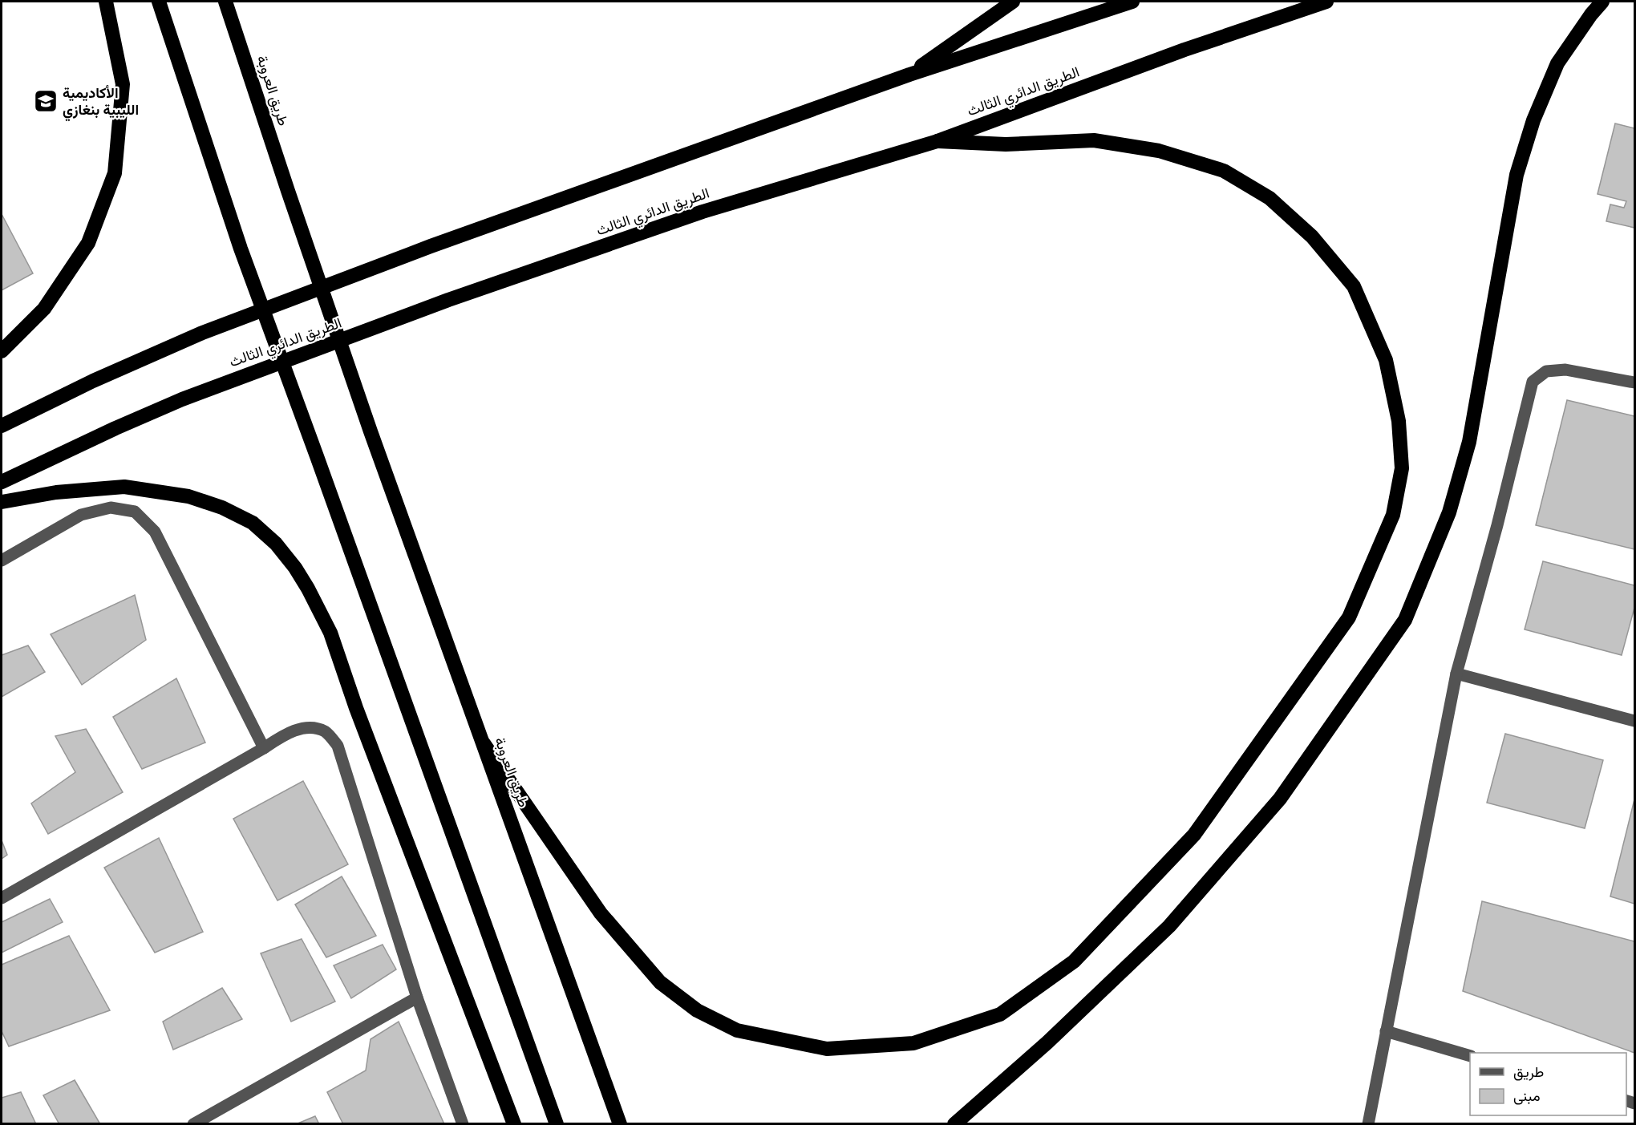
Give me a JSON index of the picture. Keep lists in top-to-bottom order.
{
  "streets": {
    "highway": ["طريق العروبة", "الطريق الدائري الثالث"]
  },
  "places": {
    "school or university": ["الأكاديمية الليبية بنغازي"]
  },
  "legend": ["طريق", "مبنى"]
}
